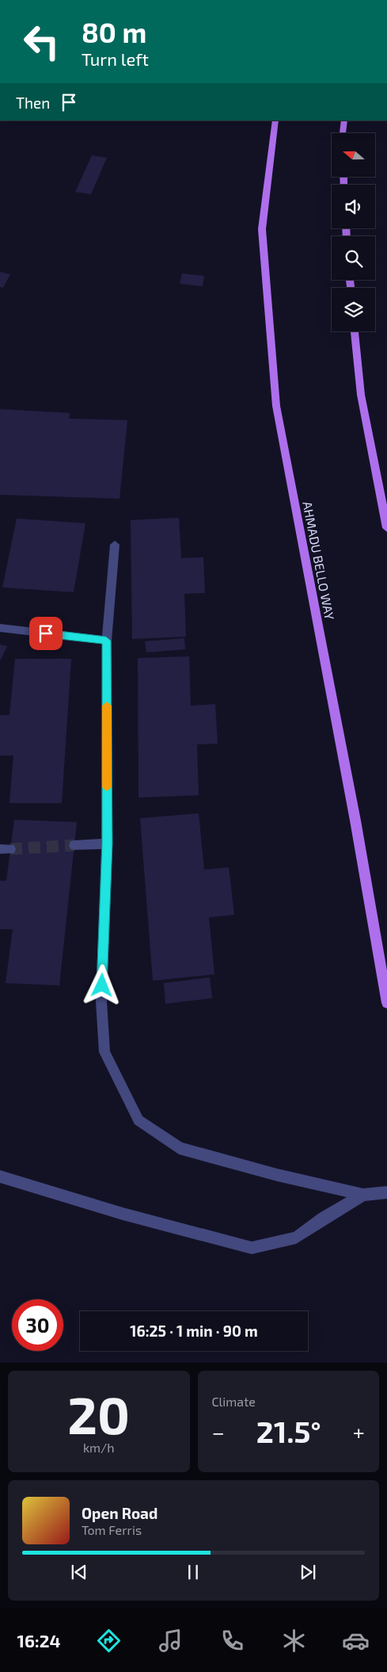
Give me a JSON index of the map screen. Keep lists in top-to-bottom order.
{
  "streets": {
    "main road": ["AHMADU BELLO WAY"]
  },
  "north": "left",
  "page": {
    "turn": ["80 m", "Turn left"],
    "then": "Then",
    "limit": "30",
    "trip": "16:25 · 1 min · 90 m",
    "tile": [
      ["20", "km/h"],
      "Climate"
    ],
    "heat": ["−", "21.5°", "+"],
    "song": ["Open Road", "Tom Ferris"],
    "tabs": "16:24"
  }
}
